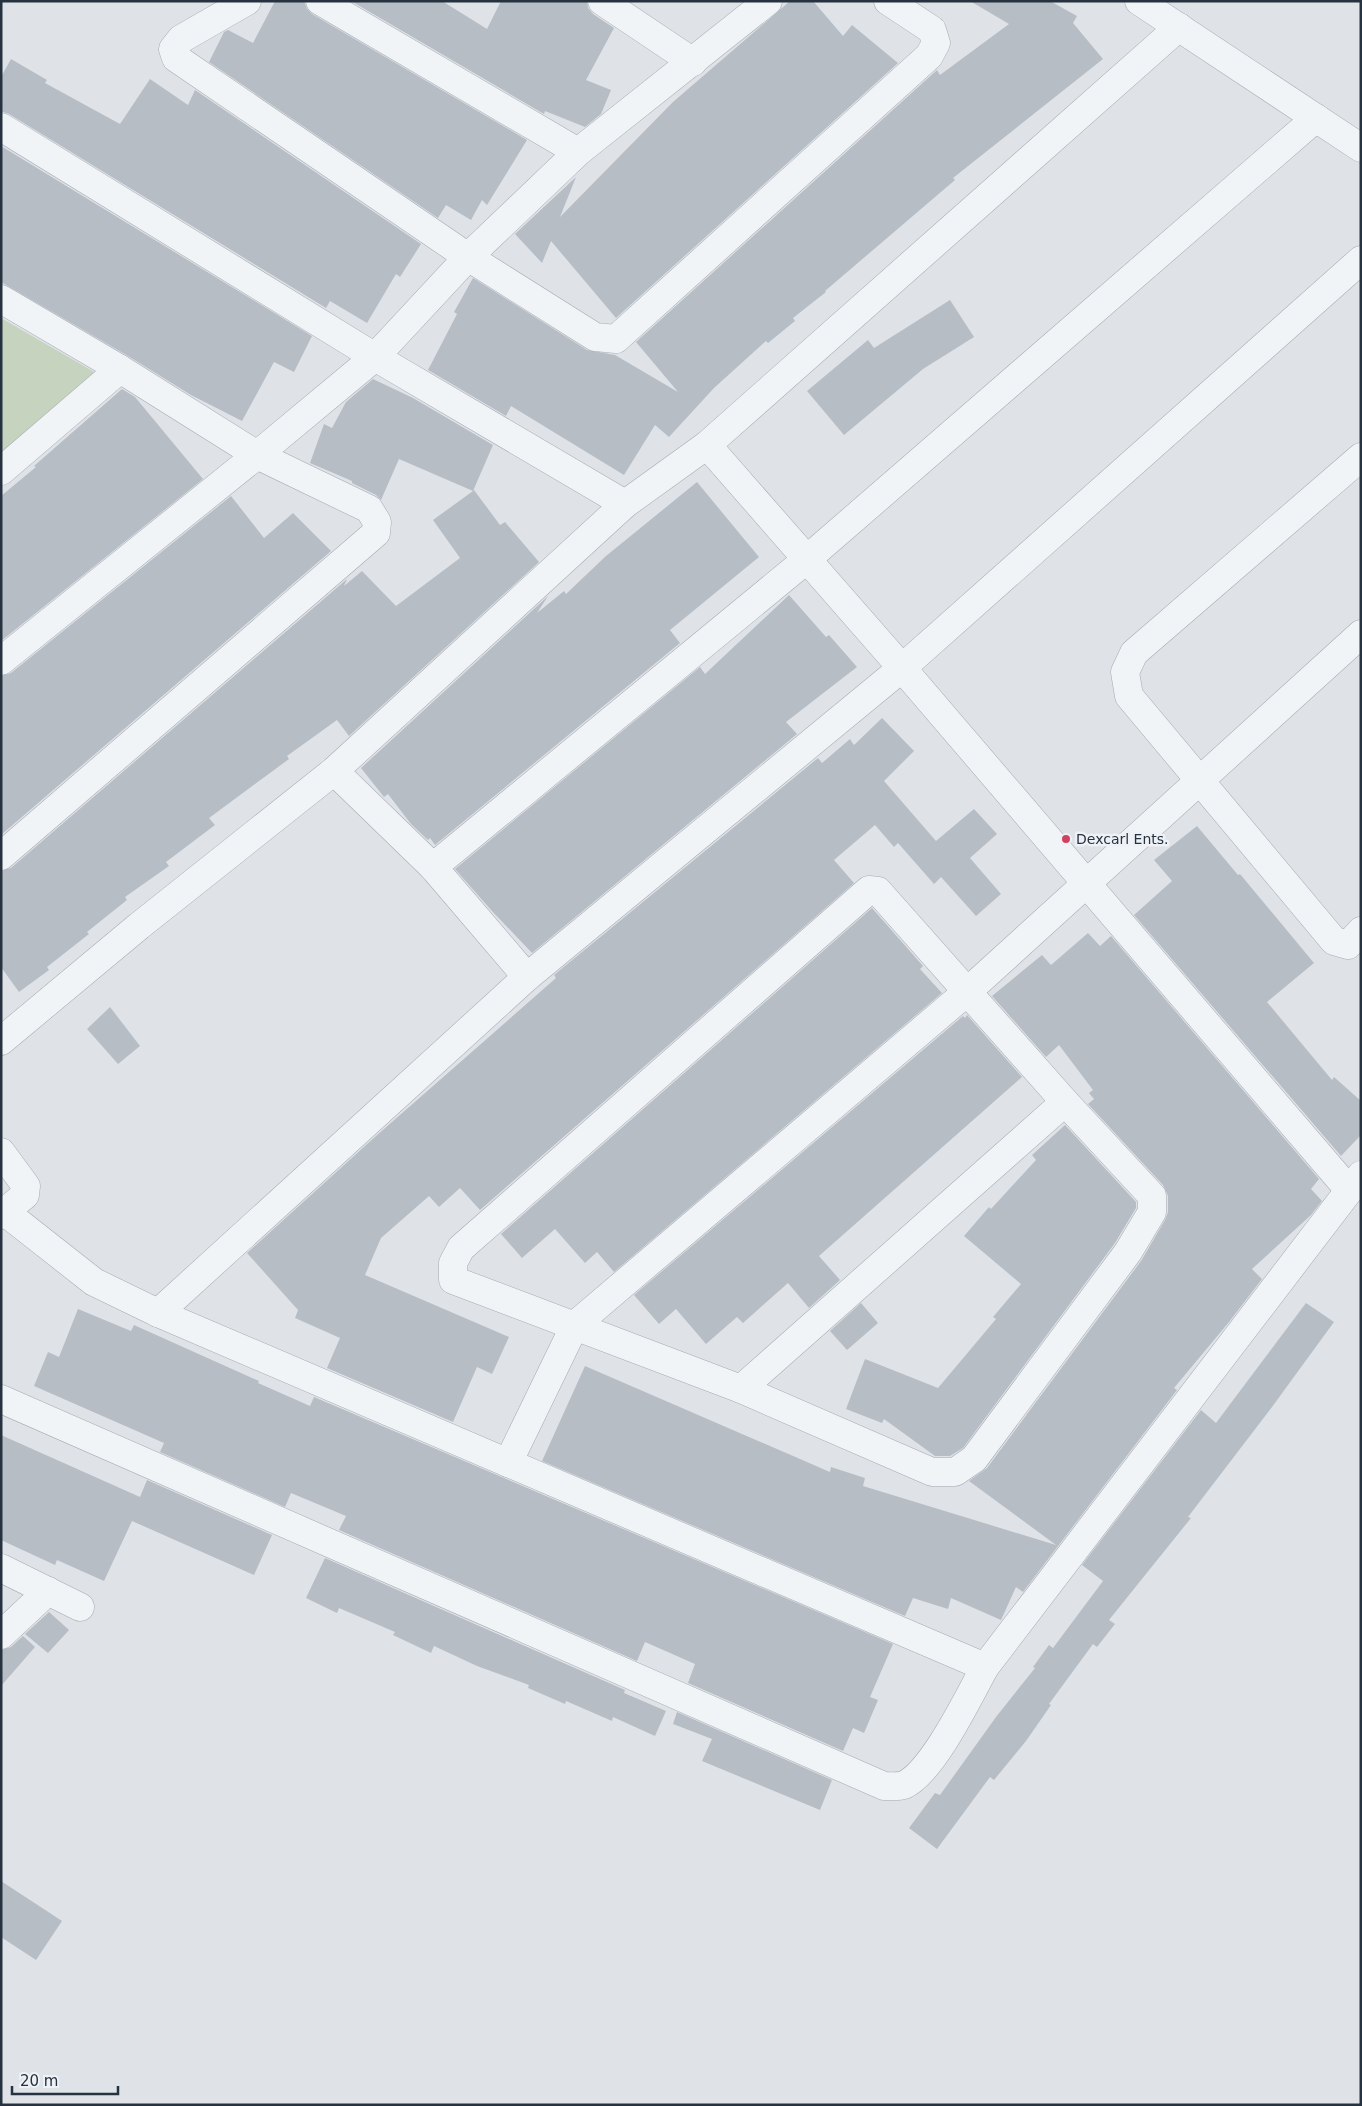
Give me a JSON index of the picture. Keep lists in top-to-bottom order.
{
  "places": ["Dexcarl Ents."],
  "scale_bar": "20 m"
}
